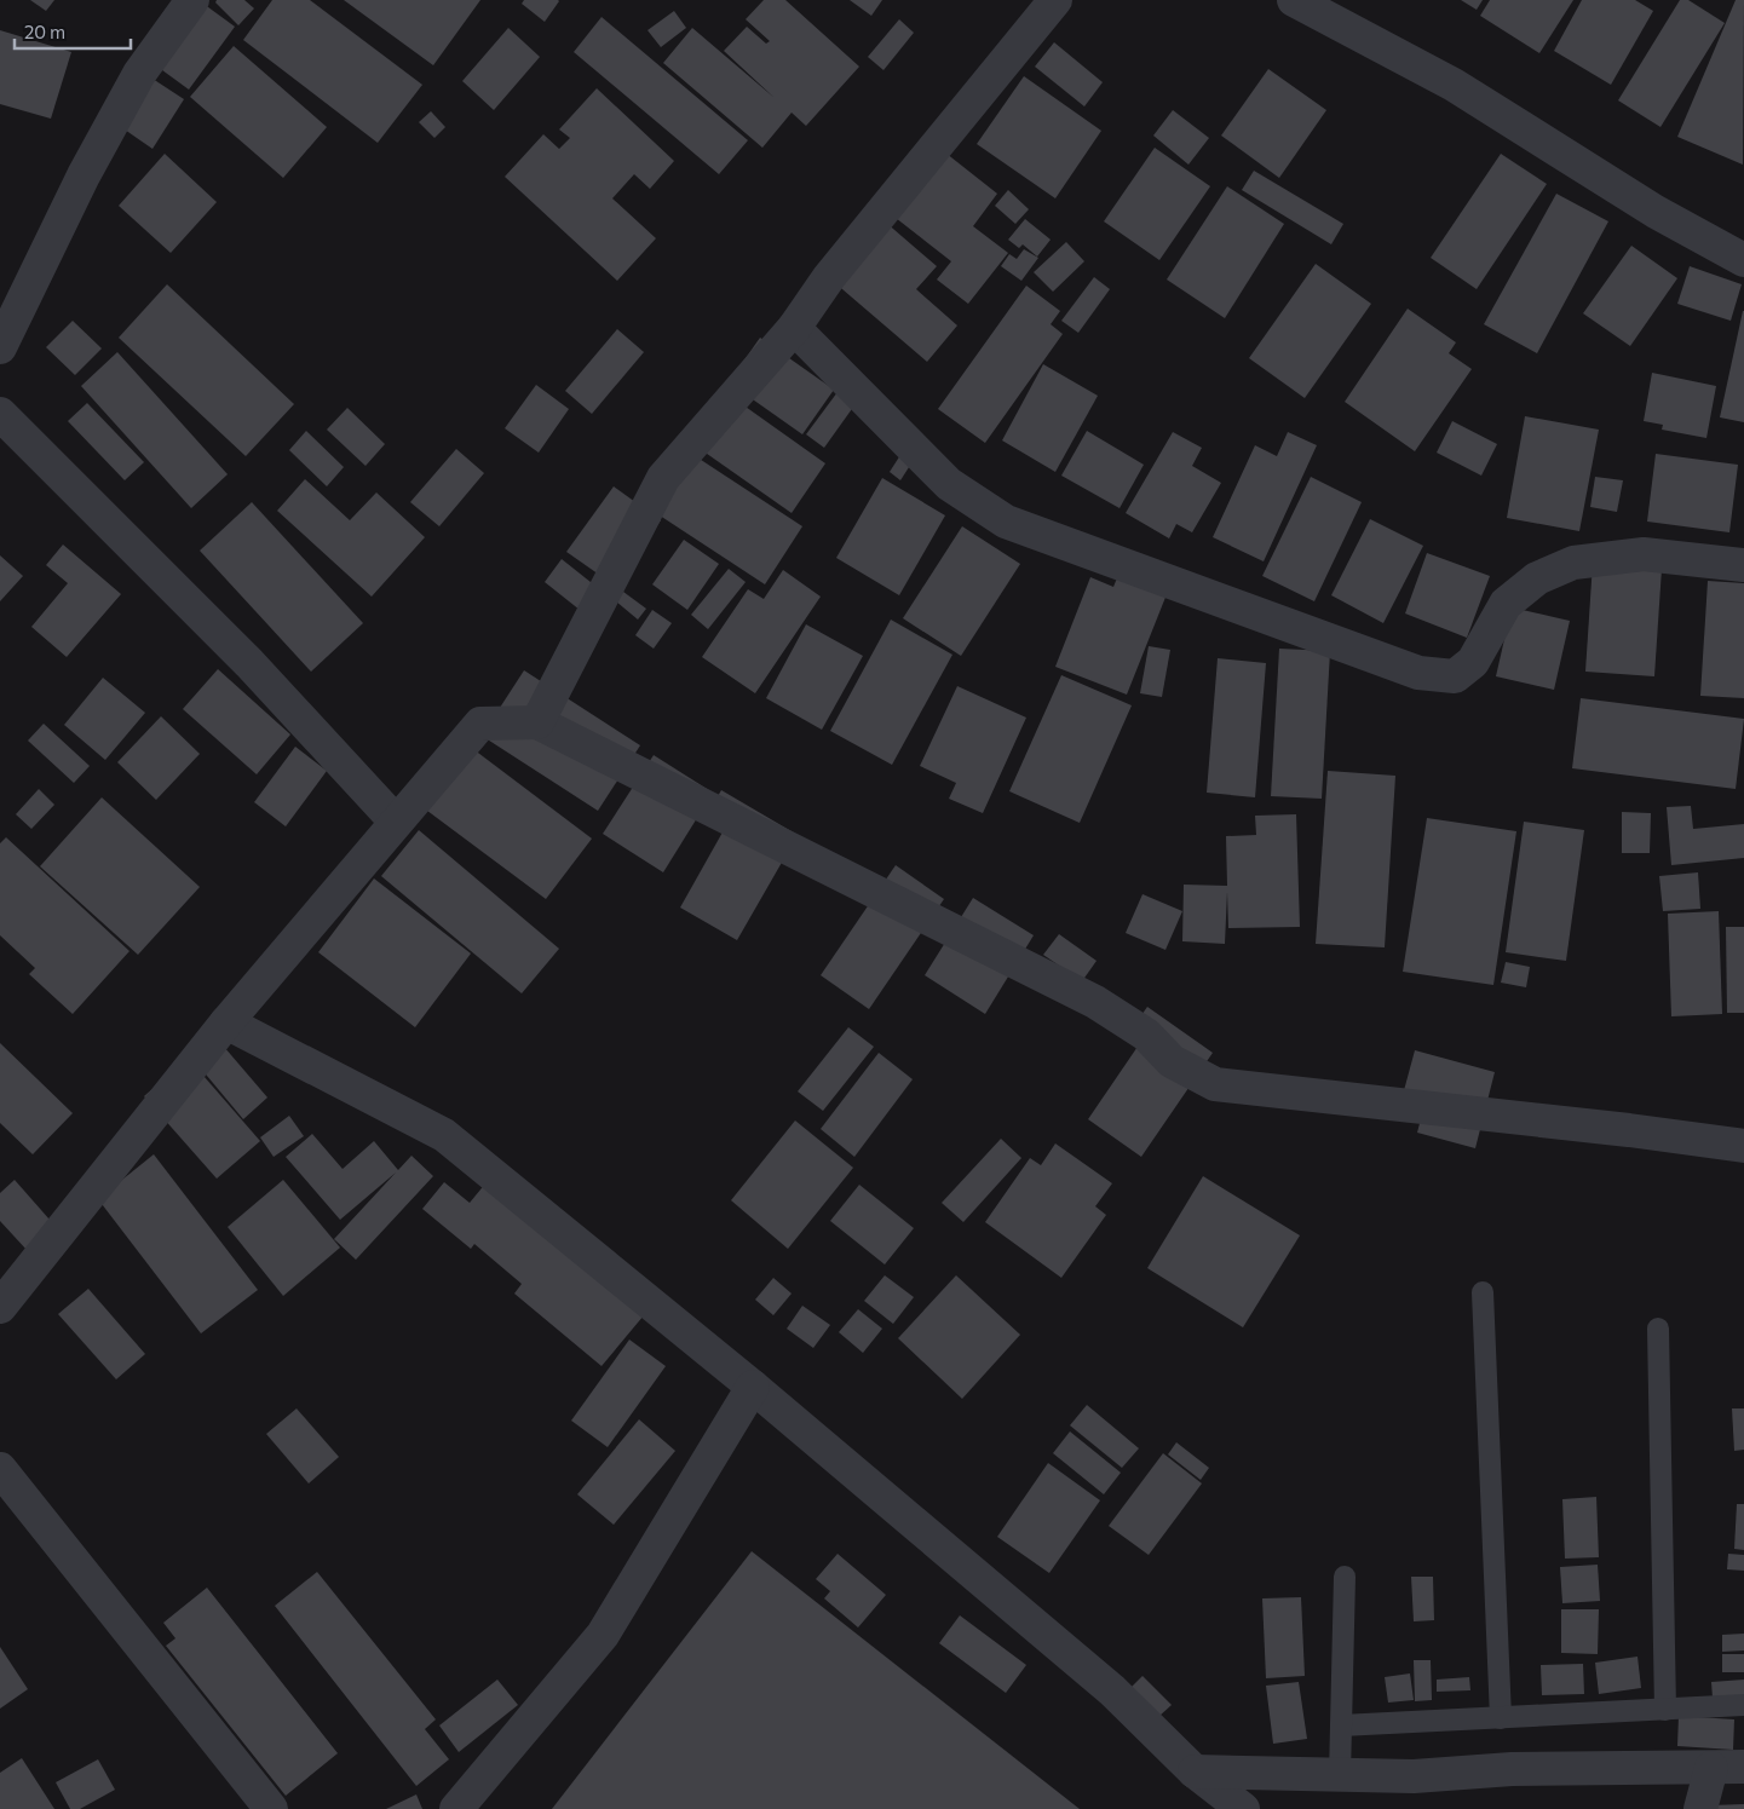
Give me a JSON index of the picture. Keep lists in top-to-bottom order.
{
  "scale_bar": "20 m"
}
